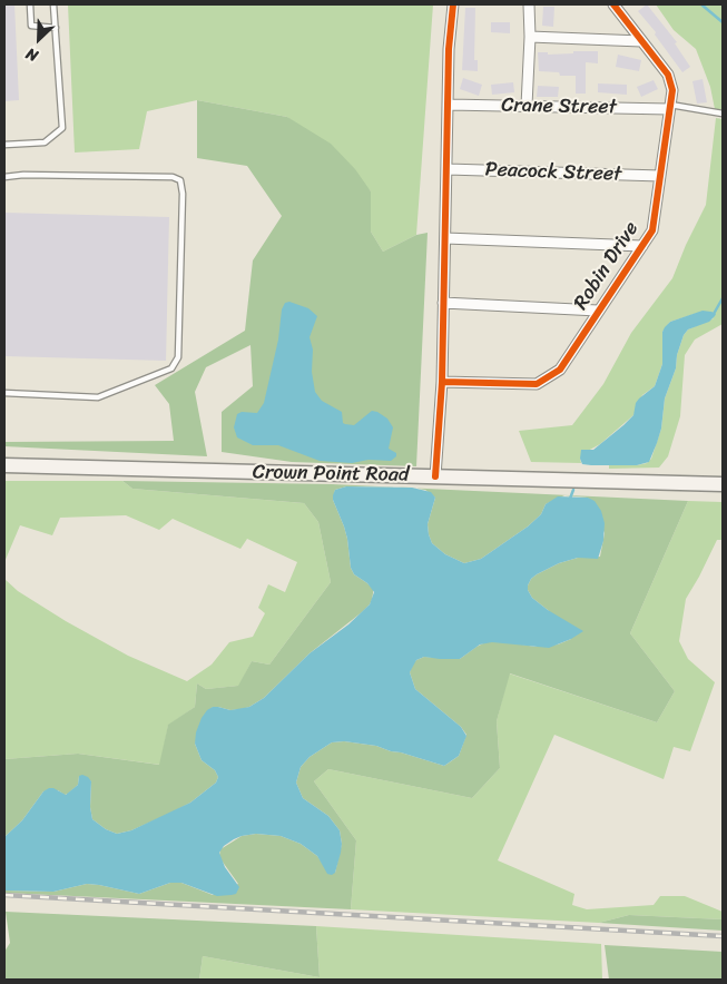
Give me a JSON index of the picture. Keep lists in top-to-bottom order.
{
  "streets": {
    "main road": ["Crown Point Road"],
    "street": ["Crane Street", "Peacock Street", "Robin Drive"]
  },
  "crossings": [
    ["Crane Street", "Robin Drive"],
    ["Peacock Street", "Robin Drive"]
  ],
  "north": "bottom left"
}
